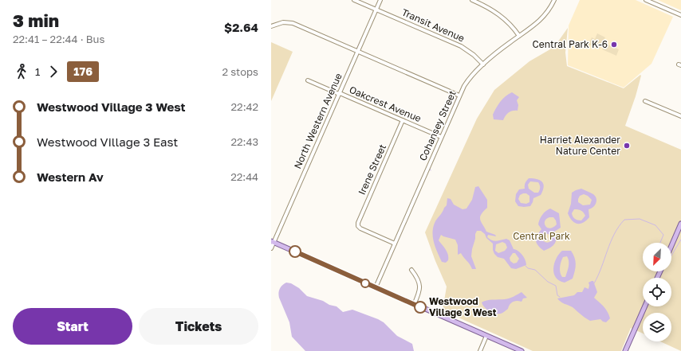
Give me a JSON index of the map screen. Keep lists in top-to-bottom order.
{
  "streets": {
    "street": [
      "Transit Avenue",
      "Oakcrest Avenue",
      "North Western Avenue",
      "Cohansey Street",
      "Irene Street"
    ]
  },
  "crossings": [
    ["Transit Avenue", "North Western Avenue"],
    ["Transit Avenue", "Cohansey Street"],
    ["Oakcrest Avenue", "North Western Avenue"],
    ["Oakcrest Avenue", "Cohansey Street"],
    ["Oakcrest Avenue", "Irene Street"],
    ["Cohansey Street", "Irene Street"]
  ],
  "parks": ["Central Park"],
  "places": ["Central Park K-6", "Harriet Alexander Nature Center", "Westwood Village 3 West"],
  "lines": ["bus line 176"],
  "north": "bottom left",
  "page": {
    "heading": ["3 min", "22:41 – 22:44 · Bus", "$2.64"],
    "legs": ["1", "176", "2 stops"],
    "list": [
      {
        "name": "Westwood Village 3 West",
        "value": "22:42"
      },
      {
        "name": "Westwood Village 3 East",
        "value": "22:43"
      },
      {
        "name": "Western Av",
        "value": "22:44"
      }
    ],
    "buttons": ["Start", "Tickets"]
  }
}
